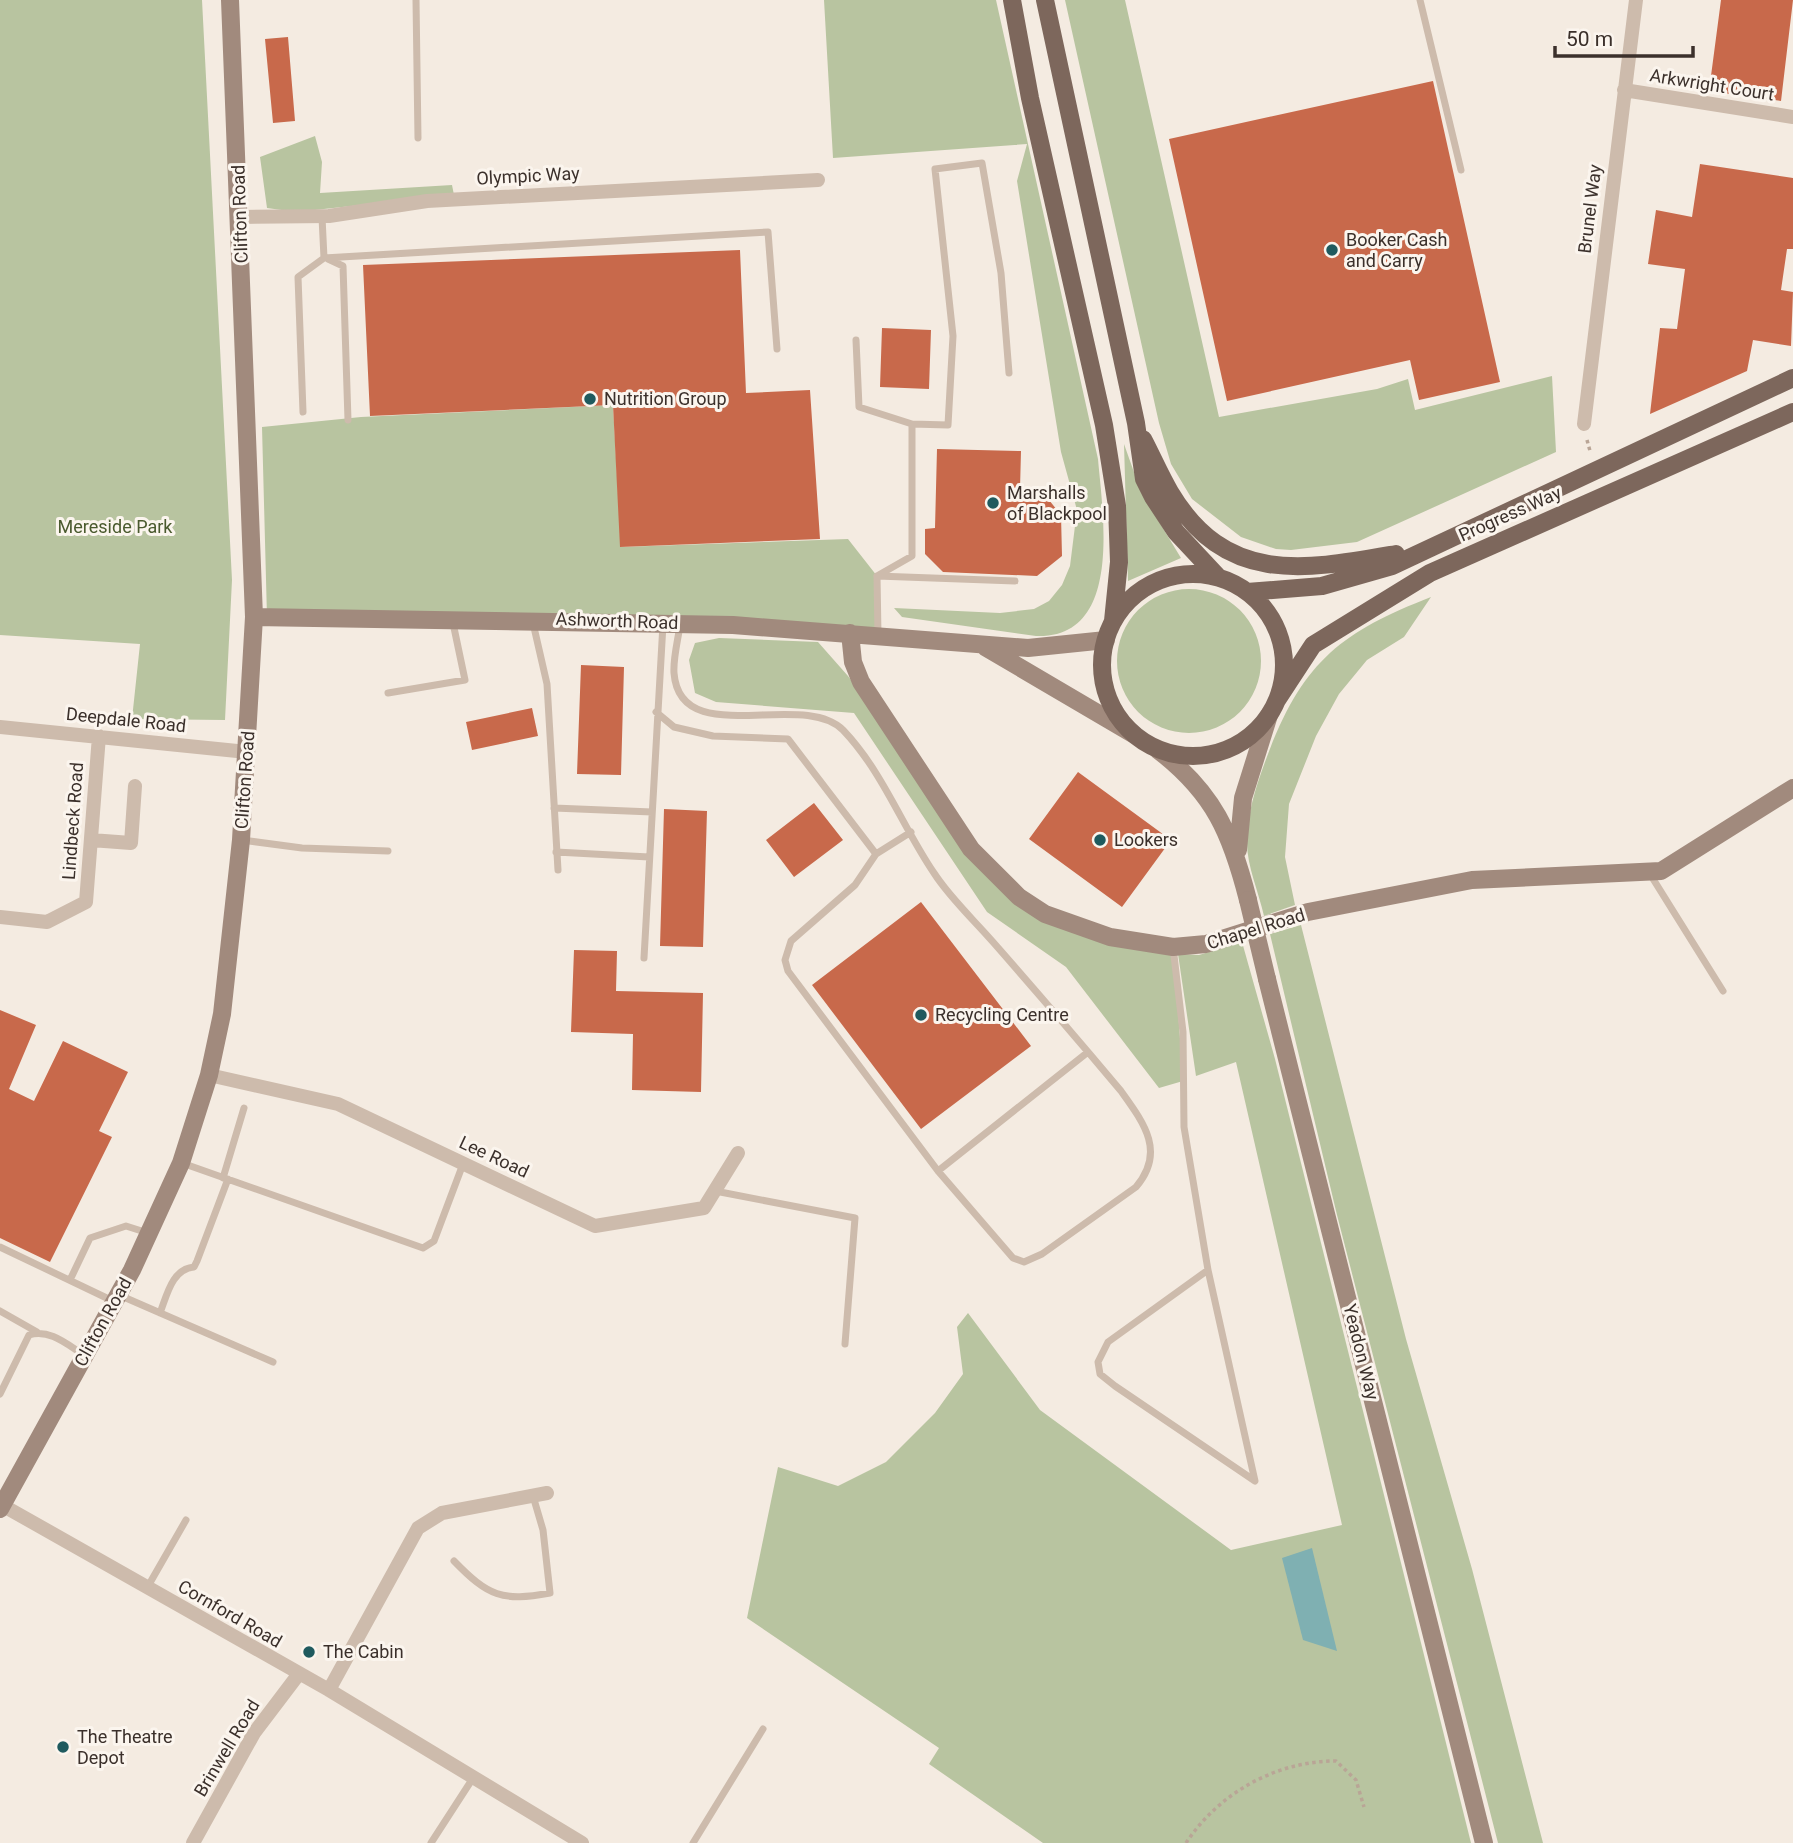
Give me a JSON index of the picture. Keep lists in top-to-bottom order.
{
  "streets": {
    "main road": ["Progress Way"],
    "street": [
      "Arkwright Court",
      "Olympic Way",
      "Brunel Way",
      "Clifton Road",
      "Ashworth Road",
      "Deepdale Road",
      "Lindbeck Road",
      "Chapel Road",
      "Lee Road",
      "Yeadon Way",
      "Cornford Road",
      "Brinwell Road"
    ]
  },
  "crossings": [
    ["Arkwright Court", "Brunel Way"],
    ["Olympic Way", "Clifton Road"],
    ["Clifton Road", "Ashworth Road"],
    ["Clifton Road", "Deepdale Road"],
    ["Clifton Road", "Lee Road"],
    ["Clifton Road", "Cornford Road"],
    ["Progress Way", "Ashworth Road"],
    ["Progress Way", "Yeadon Way"],
    ["Ashworth Road", "Chapel Road"],
    ["Ashworth Road", "Yeadon Way"],
    ["Deepdale Road", "Lindbeck Road"],
    ["Cornford Road", "Brinwell Road"]
  ],
  "parks": ["Mereside Park"],
  "places": [
    "Booker Cash and Carry",
    "Nutrition Group",
    "Marshalls of Blackpool",
    "Lookers",
    "Recycling Centre",
    "The Cabin",
    "The Theatre Depot"
  ],
  "scale_bar": "50 m"
}
